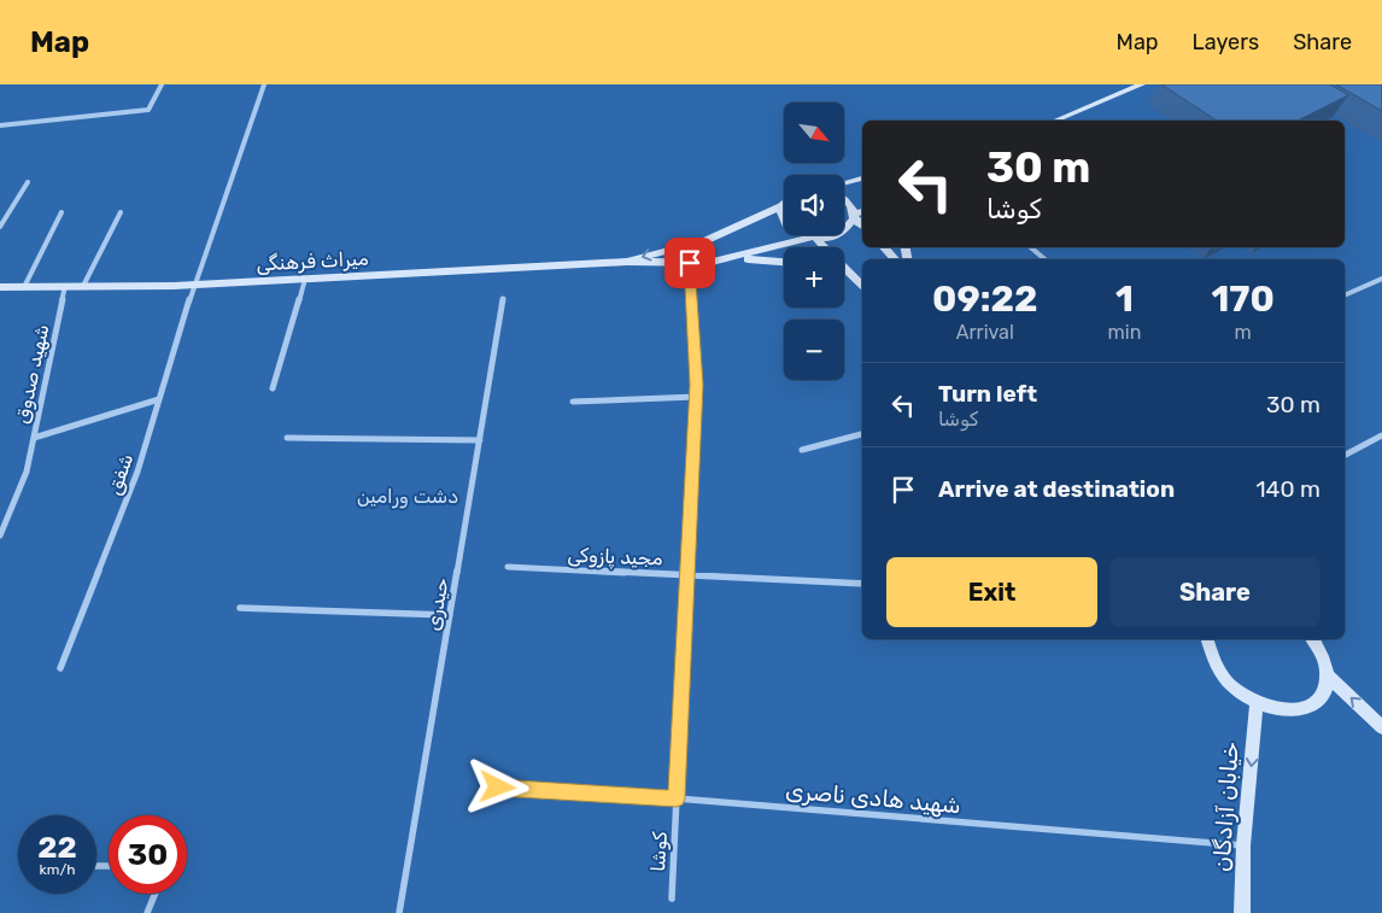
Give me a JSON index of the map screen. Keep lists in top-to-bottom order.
{
  "streets": {
    "main road": ["میراث فرهنگی", "خیابان آزادگان"],
    "street": [
      "شهید صدوق",
      "شفق",
      "مجید پازوکی",
      "حیدری",
      "شهید هادی ناصری",
      "کوشا"
    ]
  },
  "crossings": [
    ["میراث فرهنگی", "شهید صدوق"],
    ["میراث فرهنگی", "شفق"],
    ["مجید پازوکی", "کوشا"],
    ["شهید هادی ناصری", "خیابان آزادگان"],
    ["شهید هادی ناصری", "کوشا"]
  ],
  "one_way": ["خیابان آزادگان"],
  "parks": ["دشت ورامین"],
  "north": "bottom right",
  "page": {
    "header": "Map",
    "nav": ["Map", "Layers", "Share"],
    "map_buttons": ["+", "−"],
    "turn": ["30 m", "کوشا"],
    "eta": [
      "09:22",
      "Arrival",
      "1",
      "min",
      "170",
      "m"
    ],
    "list": [
      {
        "name": "Turn left",
        "note": "کوشا",
        "value": "30 m"
      },
      {
        "name": "Arrive at destination",
        "value": "140 m"
      }
    ],
    "buttons": ["Exit", "Share"],
    "speed": "22 km/h",
    "limit": "30"
  }
}
